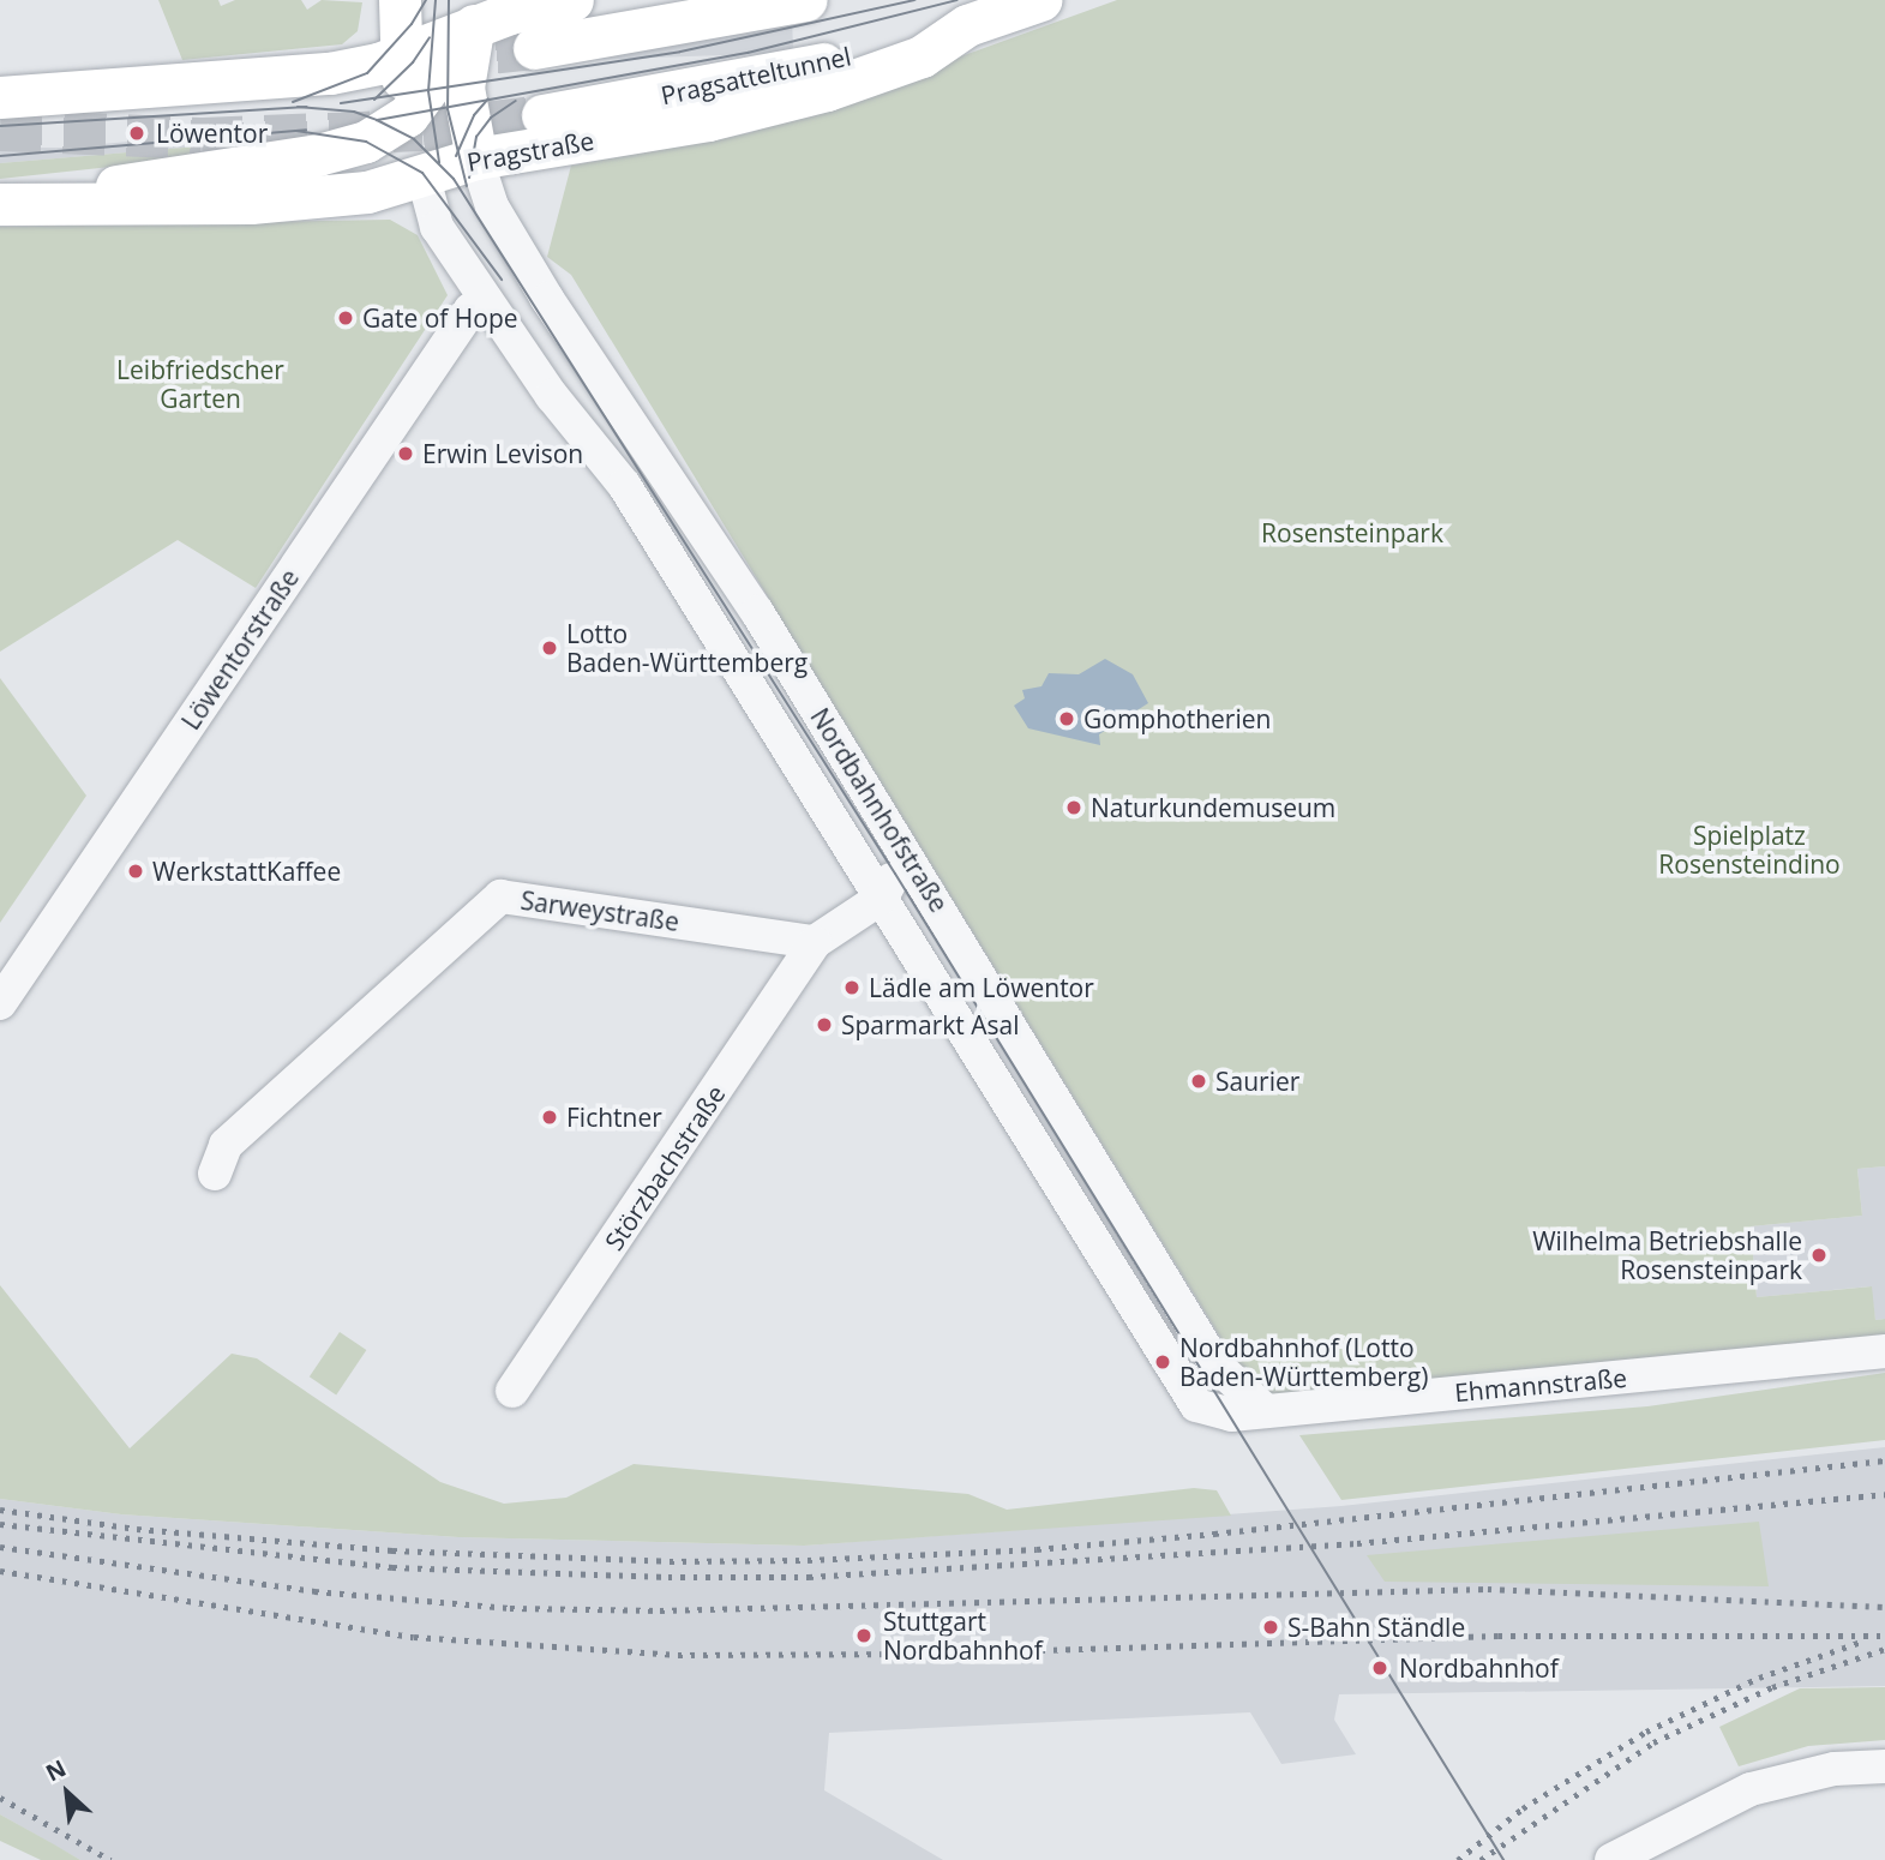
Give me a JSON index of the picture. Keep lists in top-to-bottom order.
{
  "streets": {
    "main road": ["Pragsatteltunnel", "Pragstraße"],
    "street": [
      "Löwentorstraße",
      "Nordbahnhofstraße",
      "Sarweystraße",
      "Störzbachstraße",
      "Ehmannstraße"
    ]
  },
  "crossings": [
    ["Pragsatteltunnel", "Pragstraße"],
    ["Pragstraße", "Nordbahnhofstraße"],
    ["Löwentorstraße", "Nordbahnhofstraße"],
    ["Nordbahnhofstraße", "Ehmannstraße"],
    ["Sarweystraße", "Störzbachstraße"]
  ],
  "parks": ["Leibfriedscher Garten", "Rosensteinpark", "Spielplatz Rosensteindino"],
  "places": [
    "Löwentor",
    "Gate of Hope",
    "Erwin Levison",
    "Lotto Baden-Württemberg",
    "Gomphotherien",
    "Naturkundemuseum",
    "WerkstattKaffee",
    "Lädle am Löwentor",
    "Sparmarkt Asal",
    "Saurier",
    "Fichtner",
    "Wilhelma Betriebshalle Rosensteinpark",
    "Nordbahnhof (Lotto Baden-Württemberg)",
    "S-Bahn Ständle",
    "Stuttgart Nordbahnhof",
    "Nordbahnhof"
  ],
  "north": "top left"
}
